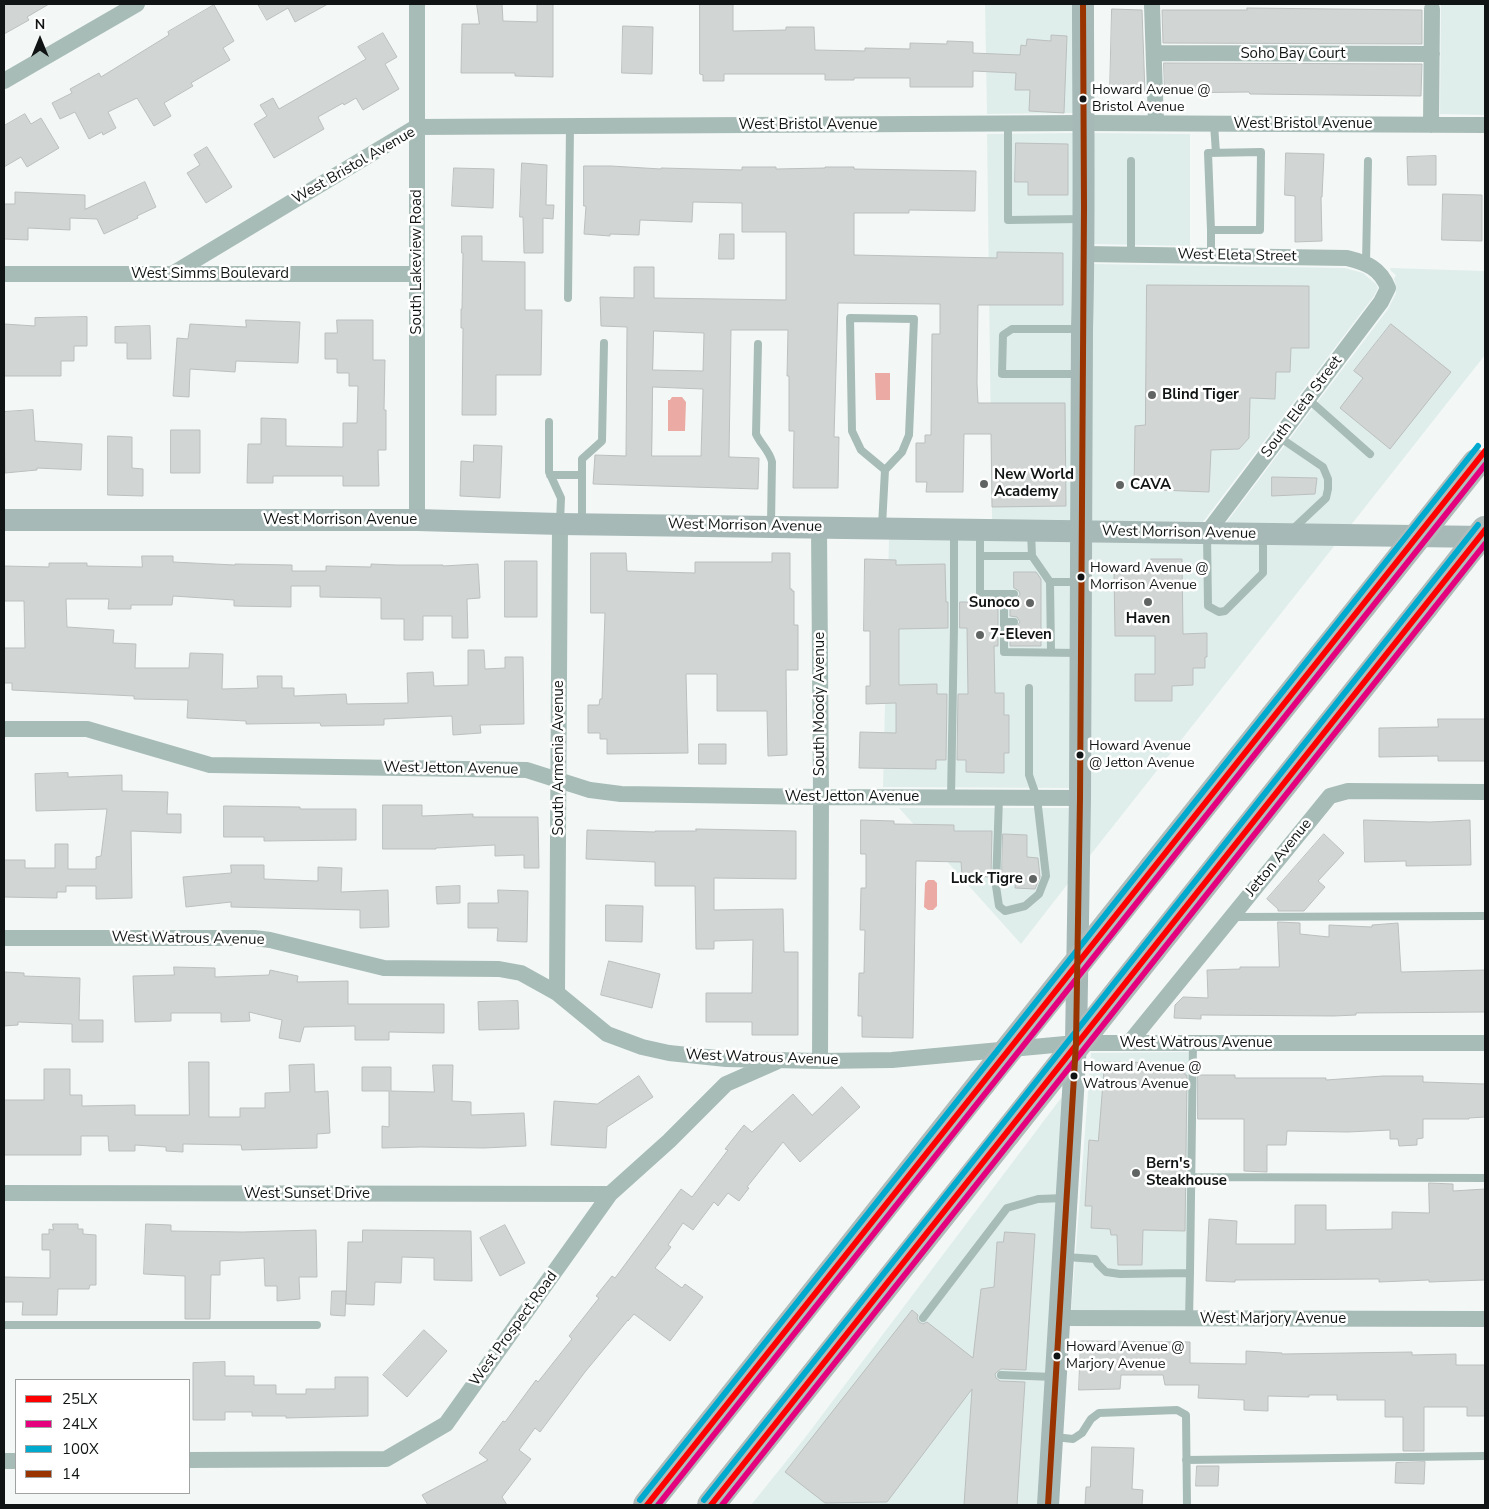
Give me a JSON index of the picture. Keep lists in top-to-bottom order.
{
  "streets": {
    "main road": ["West Morrison Avenue"],
    "street": [
      "Soho Bay Court",
      "West Bristol Avenue",
      "West Eleta Street",
      "South Lakeview Road",
      "West Simms Boulevard",
      "South Eleta Street",
      "South Moody Avenue",
      "South Armenia Avenue",
      "West Jetton Avenue",
      "Jetton Avenue",
      "West Watrous Avenue",
      "West Sunset Drive",
      "West Marjory Avenue",
      "West Prospect Road"
    ]
  },
  "crossings": [
    ["West Bristol Avenue", "South Lakeview Road"],
    ["West Bristol Avenue", "West Simms Boulevard"],
    ["West Eleta Street", "South Eleta Street"],
    ["South Lakeview Road", "West Simms Boulevard"],
    ["South Lakeview Road", "West Morrison Avenue"],
    ["South Eleta Street", "West Morrison Avenue"],
    ["West Morrison Avenue", "South Moody Avenue"],
    ["West Morrison Avenue", "South Armenia Avenue"],
    ["South Moody Avenue", "West Jetton Avenue"],
    ["South Moody Avenue", "West Watrous Avenue"],
    ["South Armenia Avenue", "West Jetton Avenue"],
    ["South Armenia Avenue", "West Watrous Avenue"],
    ["Jetton Avenue", "West Watrous Avenue"],
    ["West Watrous Avenue", "West Prospect Road"],
    ["West Sunset Drive", "West Prospect Road"]
  ],
  "places": [
    "Howard Avenue @ Bristol Avenue",
    "Blind Tiger",
    "New World Academy",
    "CAVA",
    "Howard Avenue @ Morrison Avenue",
    "Haven",
    "Sunoco",
    "7-Eleven",
    "Howard Avenue @ Jetton Avenue",
    "Luck Tigre",
    "Howard Avenue @ Watrous Avenue",
    "Bern's Steakhouse",
    "Howard Avenue @ Marjory Avenue"
  ],
  "lines": [
    "transit line 14",
    "transit line 100X",
    "transit line 25LX",
    "transit line 24LX"
  ],
  "legend": [
    "25LX",
    "24LX",
    "100X",
    "14"
  ],
  "north": "top"
}
